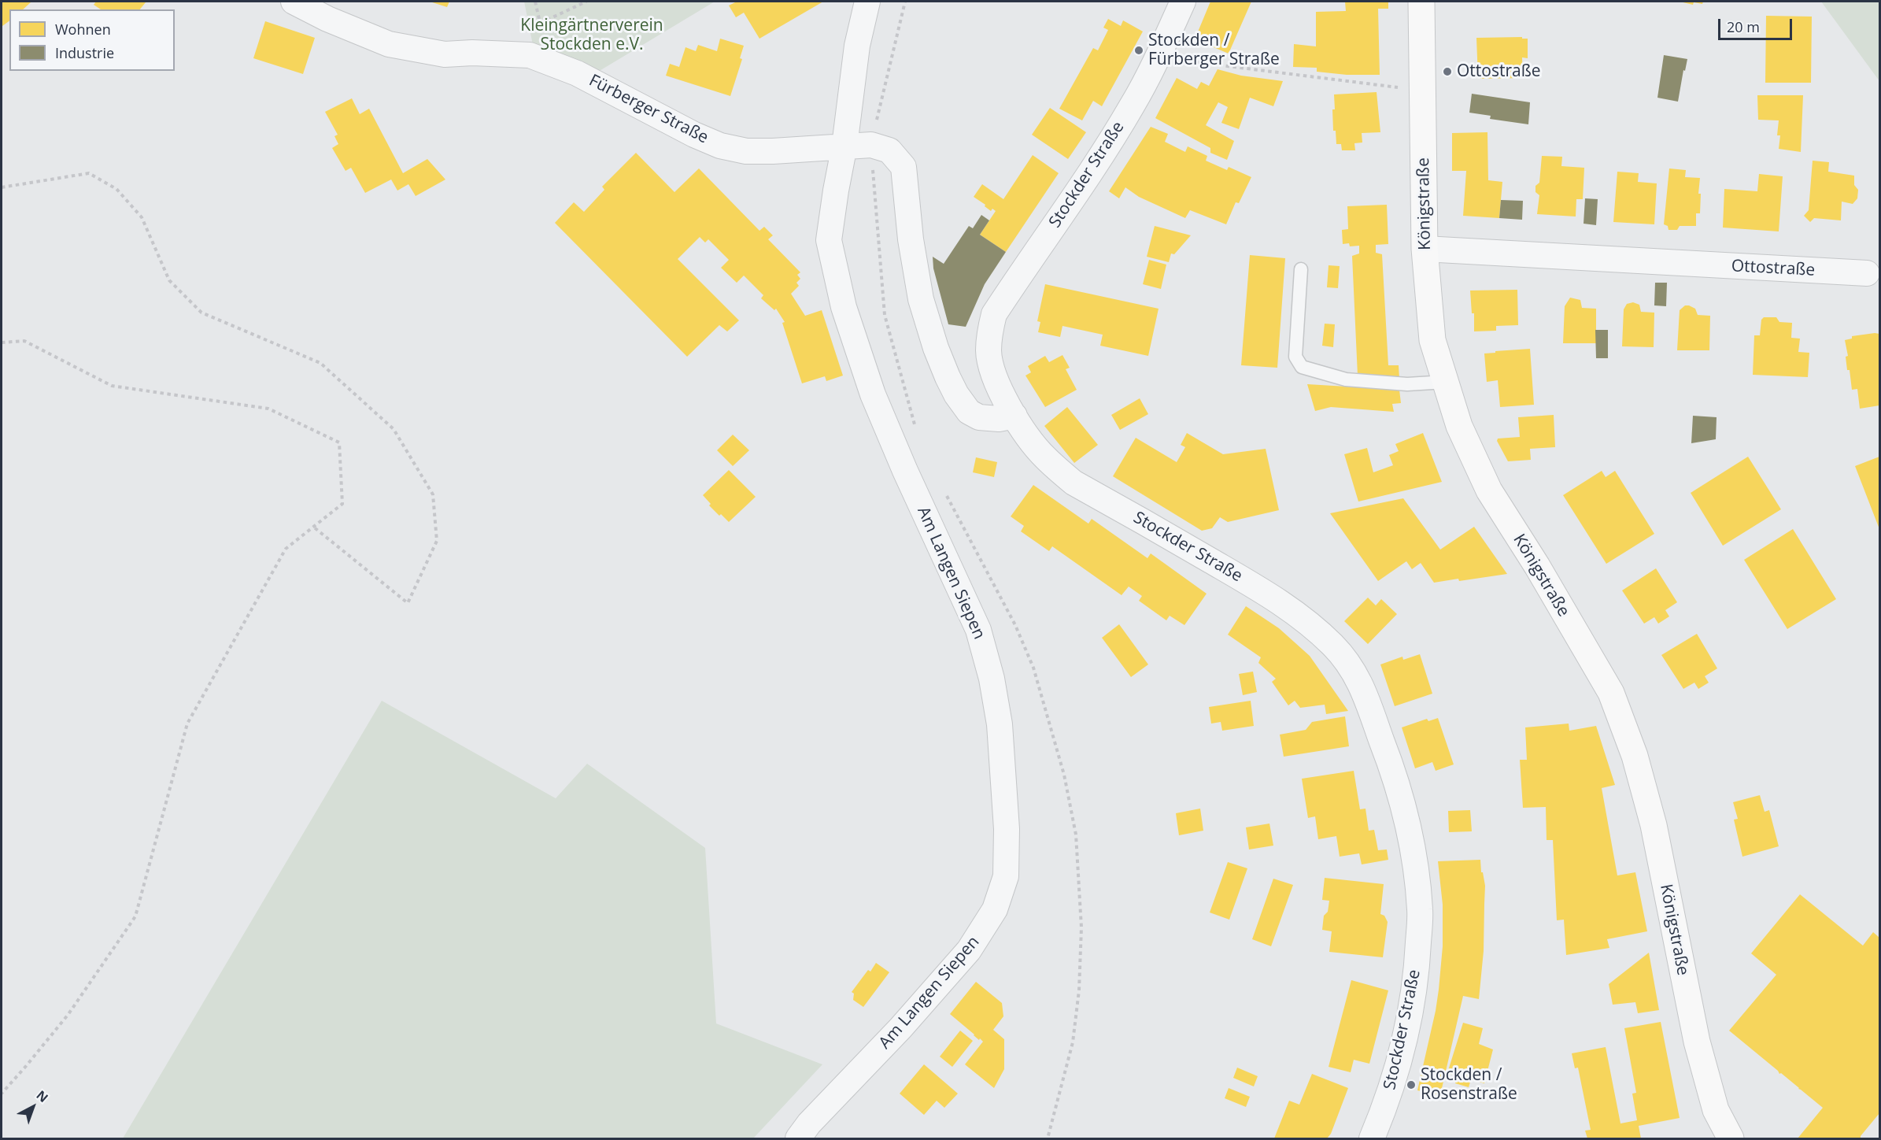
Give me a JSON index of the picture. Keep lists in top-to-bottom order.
{
  "streets": {
    "main road": ["Königstraße"],
    "street": [
      "Fürberger Straße",
      "Stockder Straße",
      "Ottostraße",
      "Am Langen Siepen"
    ]
  },
  "crossings": [
    ["Fürberger Straße", "Stockder Straße"],
    ["Fürberger Straße", "Am Langen Siepen"],
    ["Königstraße", "Ottostraße"]
  ],
  "parks": ["Kleingärtnerverein Stockden e.V."],
  "places": ["Stockden / Fürberger Straße", "Ottostraße", "Stockden / Rosenstraße"],
  "legend": ["Wohnen", "Industrie"],
  "scale_bar": "20 m",
  "north": "top right"
}
